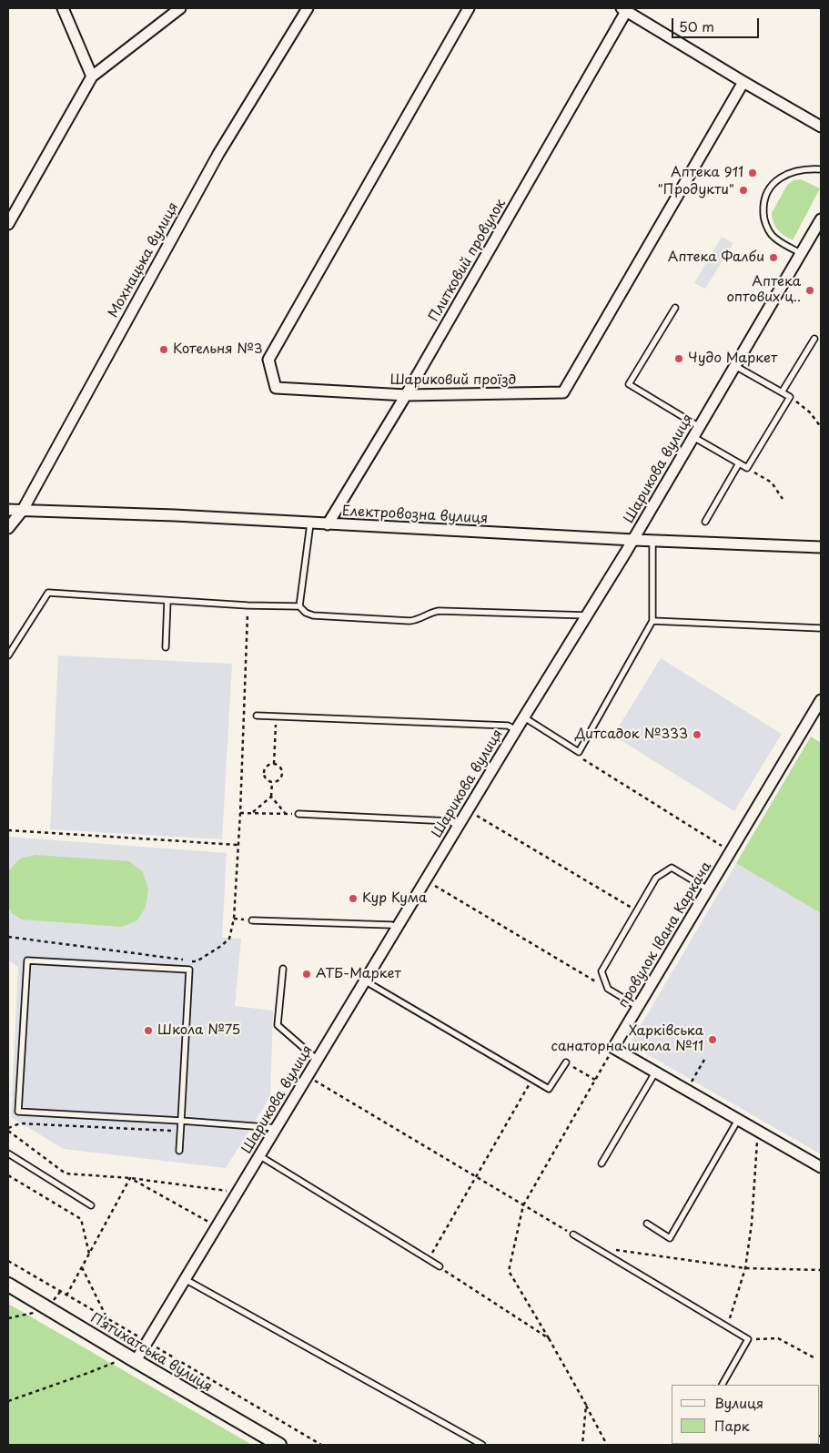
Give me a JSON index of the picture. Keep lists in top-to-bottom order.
{
  "streets": {
    "street": [
      "Мохнацька вулиця",
      "Плитковий провулок",
      "Шариковий проїзд",
      "Шарикова вулиця",
      "Електровозна вулиця",
      "провулок Івана Каркача",
      "П’ятихатська вулиця"
    ]
  },
  "crossings": [
    ["Мохнацька вулиця", "Електровозна вулиця"],
    ["Плитковий провулок", "Шариковий проїзд"],
    ["Плитковий провулок", "Електровозна вулиця"],
    ["Шарикова вулиця", "Електровозна вулиця"],
    ["Шарикова вулиця", "П’ятихатська вулиця"]
  ],
  "places": [
    "Аптека 911",
    "\"Продукти\"",
    "Аптека Фалби",
    "Аптека оптових ц‥",
    "Котельня №3",
    "Чудо Маркет",
    "Дитсадок №333",
    "Кур Кума",
    "АТБ-Маркет",
    "Школа №75",
    "Харківська санаторна школа №11"
  ],
  "legend": ["Вулиця", "Парк"],
  "scale_bar": "50 m"
}
